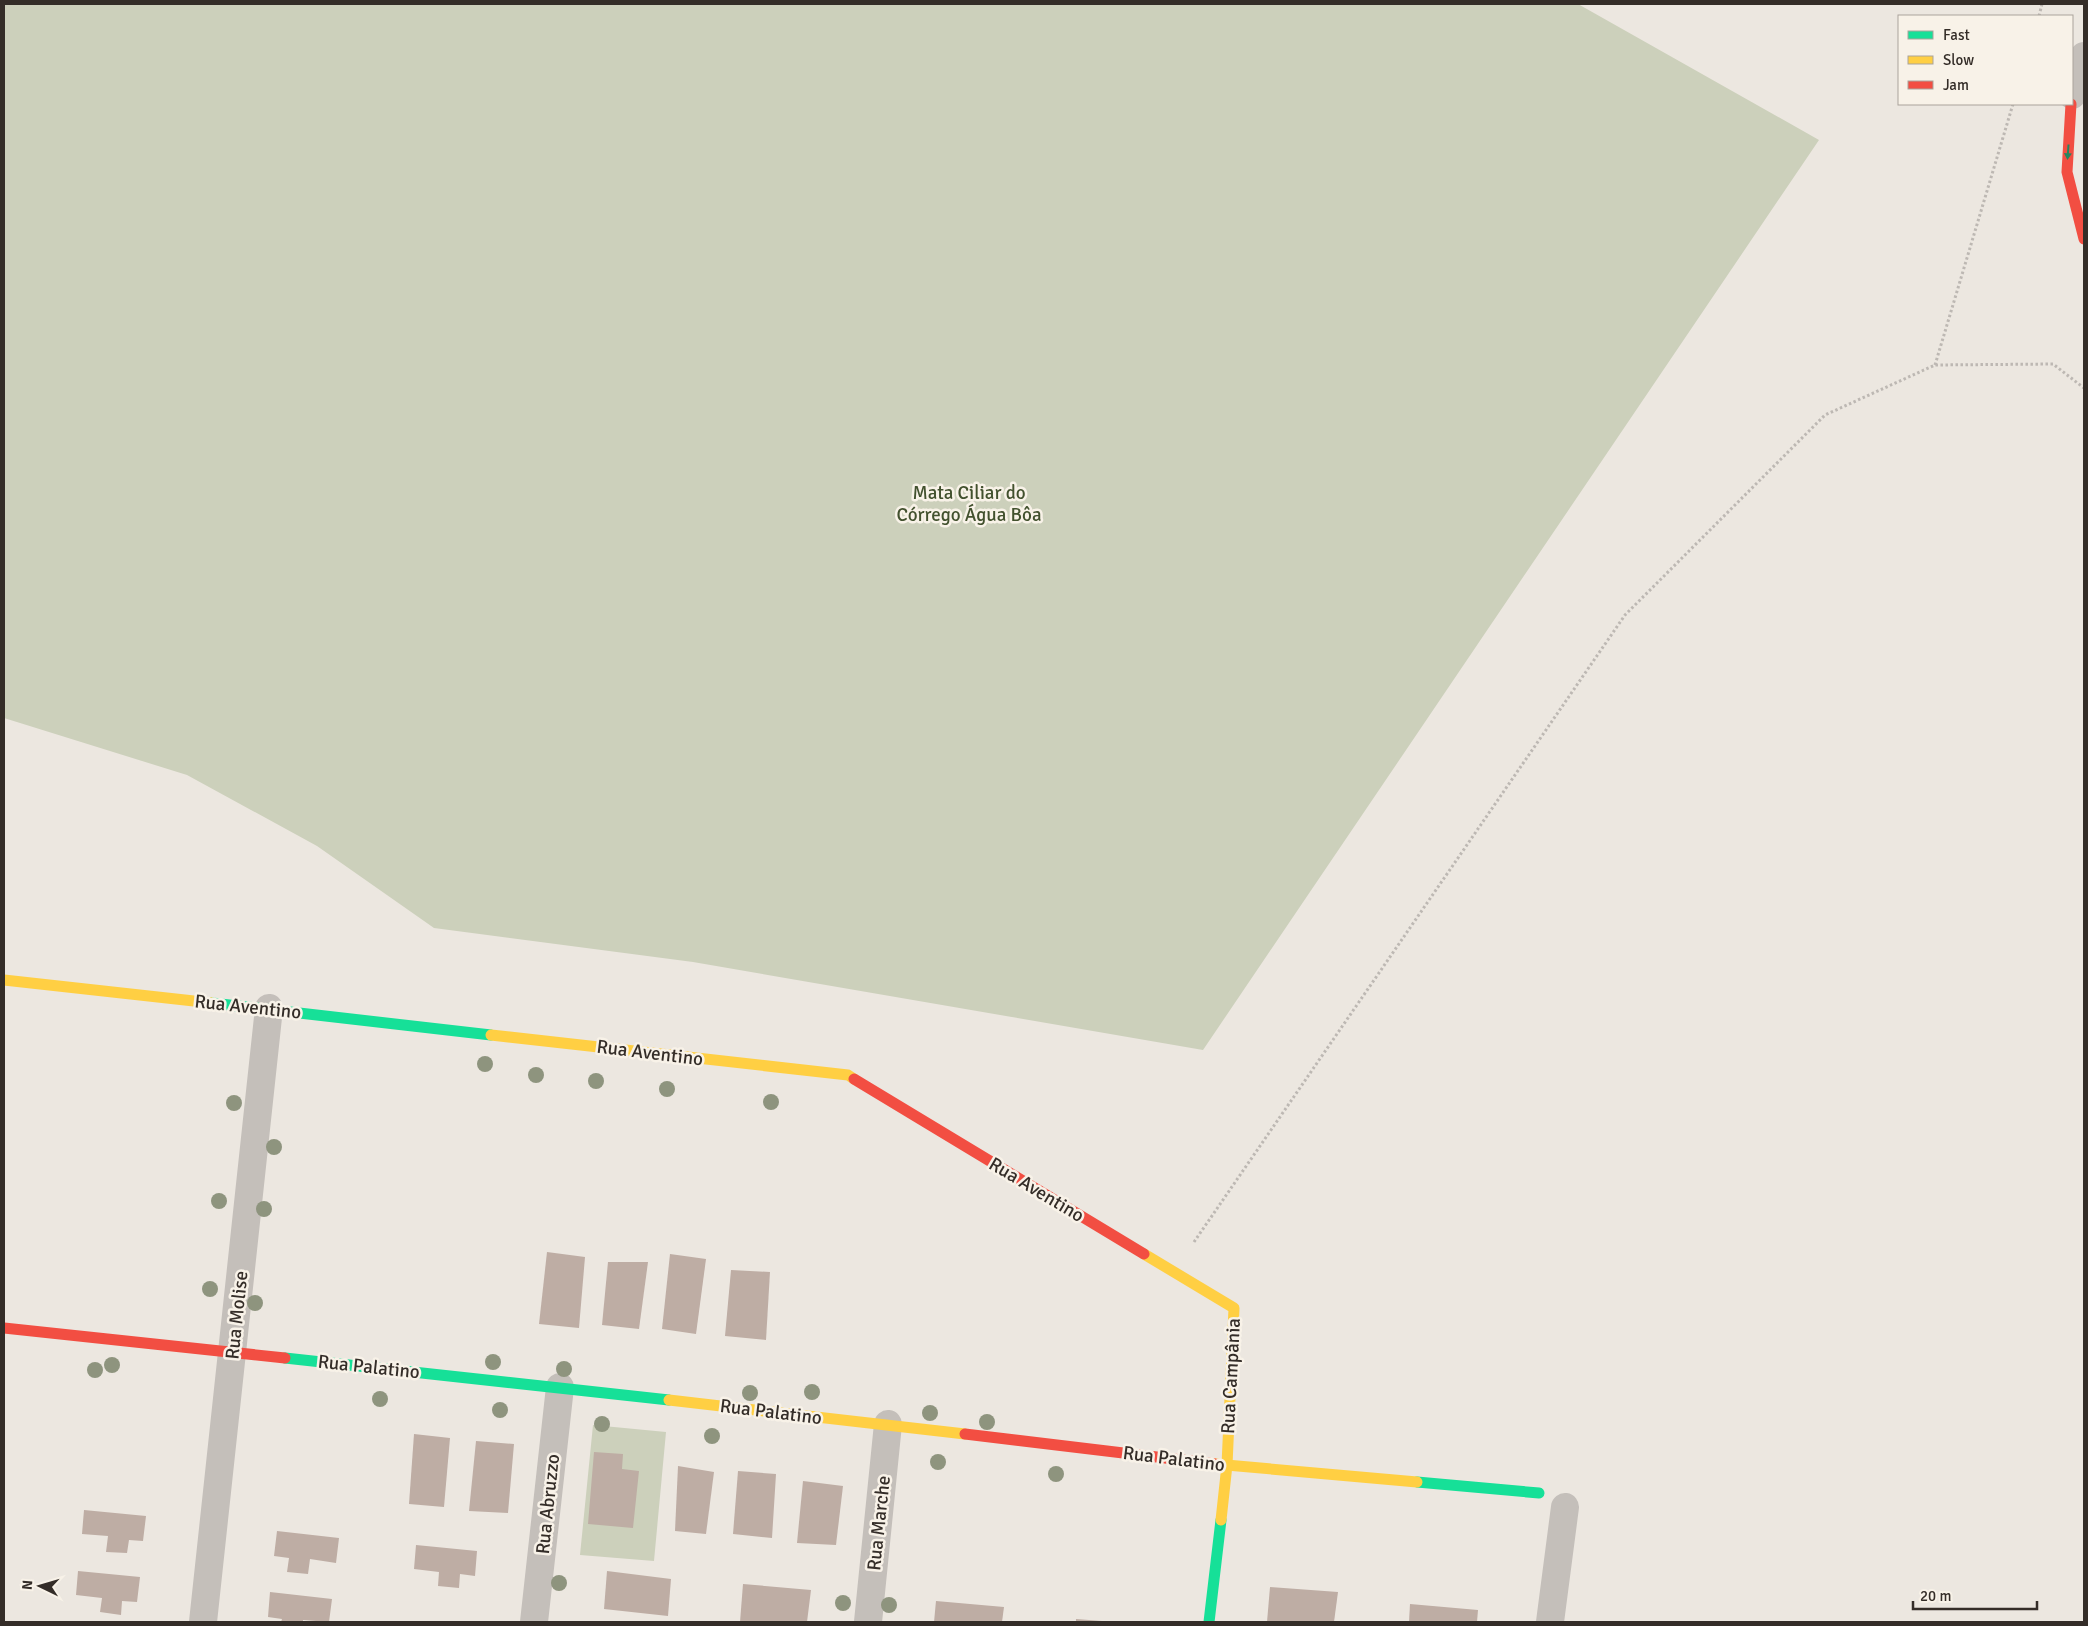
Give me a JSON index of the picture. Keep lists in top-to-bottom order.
{
  "streets": {
    "street": [
      "Rua Aventino",
      "Rua Molise",
      "Rua Palatino",
      "Rua Campânia",
      "Rua Abruzzo",
      "Rua Marche"
    ]
  },
  "crossings": [
    ["Rua Aventino", "Rua Molise"],
    ["Rua Aventino", "Rua Campânia"],
    ["Rua Molise", "Rua Palatino"],
    ["Rua Palatino", "Rua Campânia"],
    ["Rua Palatino", "Rua Abruzzo"],
    ["Rua Palatino", "Rua Marche"]
  ],
  "parks": ["Mata Ciliar do Córrego Água Bôa"],
  "legend": ["Fast", "Slow", "Jam"],
  "scale_bar": "20 m",
  "north": "left"
}
